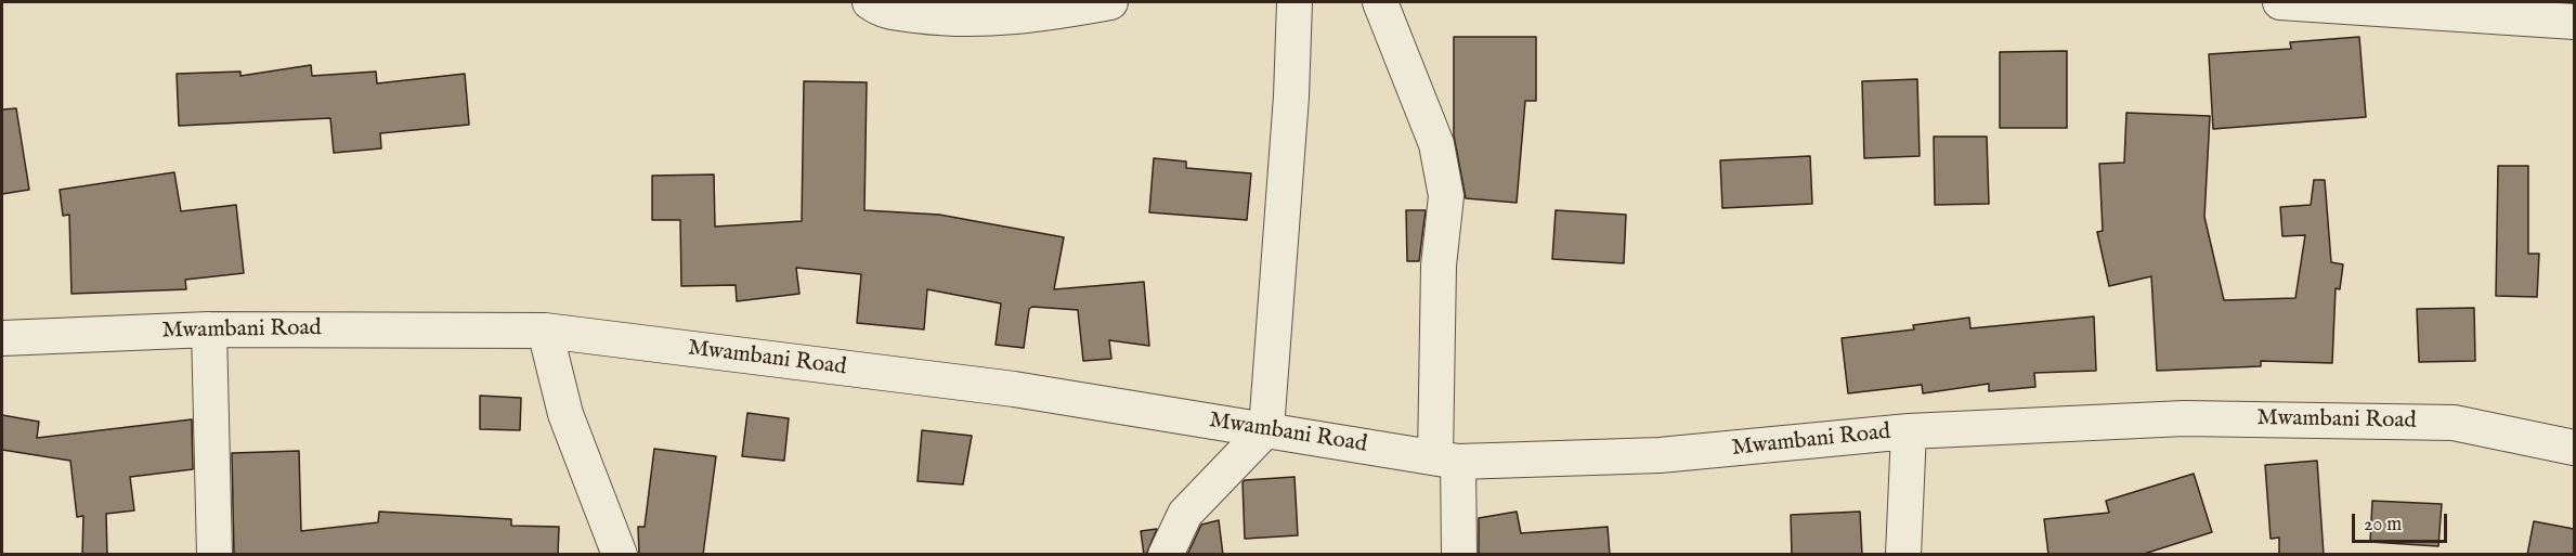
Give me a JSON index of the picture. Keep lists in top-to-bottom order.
{
  "streets": {
    "street": ["Mwambani Road"]
  },
  "scale_bar": "20 m"
}
